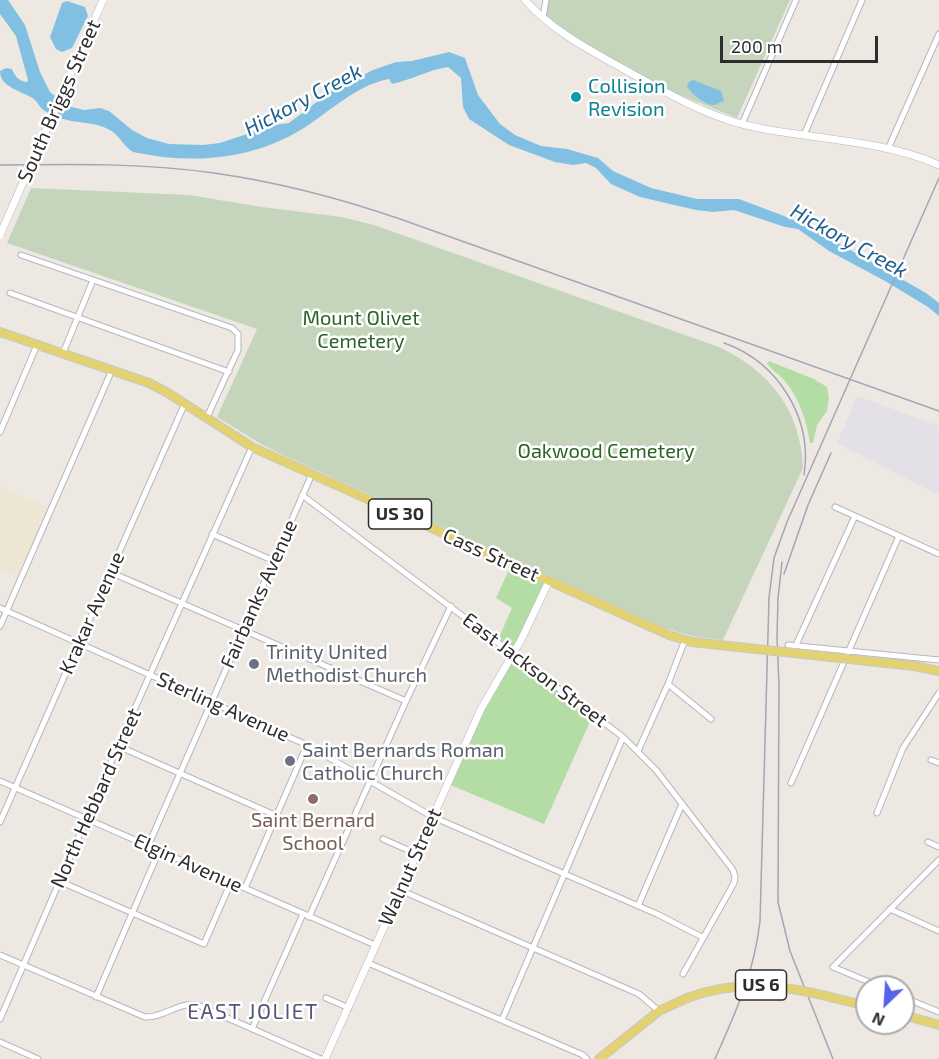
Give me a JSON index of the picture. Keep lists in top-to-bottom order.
{
  "streets": {
    "main road": ["US 30", "Cass Street", "US 6"],
    "street": [
      "South Briggs Street",
      "Fairbanks Avenue",
      "Krakar Avenue",
      "East Jackson Street",
      "Sterling Avenue",
      "North Hebbard Street",
      "Elgin Avenue",
      "Walnut Street"
    ]
  },
  "crossings": [
    ["Cass Street", "Fairbanks Avenue"],
    ["Cass Street", "Krakar Avenue"],
    ["Cass Street", "North Hebbard Street"],
    ["Cass Street", "Walnut Street"],
    ["Fairbanks Avenue", "East Jackson Street"],
    ["Fairbanks Avenue", "Sterling Avenue"],
    ["Fairbanks Avenue", "Elgin Avenue"],
    ["Krakar Avenue", "Sterling Avenue"],
    ["Krakar Avenue", "Elgin Avenue"],
    ["East Jackson Street", "Sterling Avenue"],
    ["East Jackson Street", "Walnut Street"],
    ["Sterling Avenue", "North Hebbard Street"],
    ["Sterling Avenue", "Walnut Street"],
    ["North Hebbard Street", "Elgin Avenue"],
    ["Elgin Avenue", "Walnut Street"]
  ],
  "districts": ["EAST JOLIET"],
  "water": ["Hickory Creek"],
  "parks": ["Mount Olivet Cemetery", "Oakwood Cemetery"],
  "places": [
    "Collision Revision",
    "Trinity United Methodist Church",
    "Saint Bernards Roman Catholic Church",
    "Saint Bernard School"
  ],
  "scale_bar": "200 m",
  "north": "bottom left"
}
